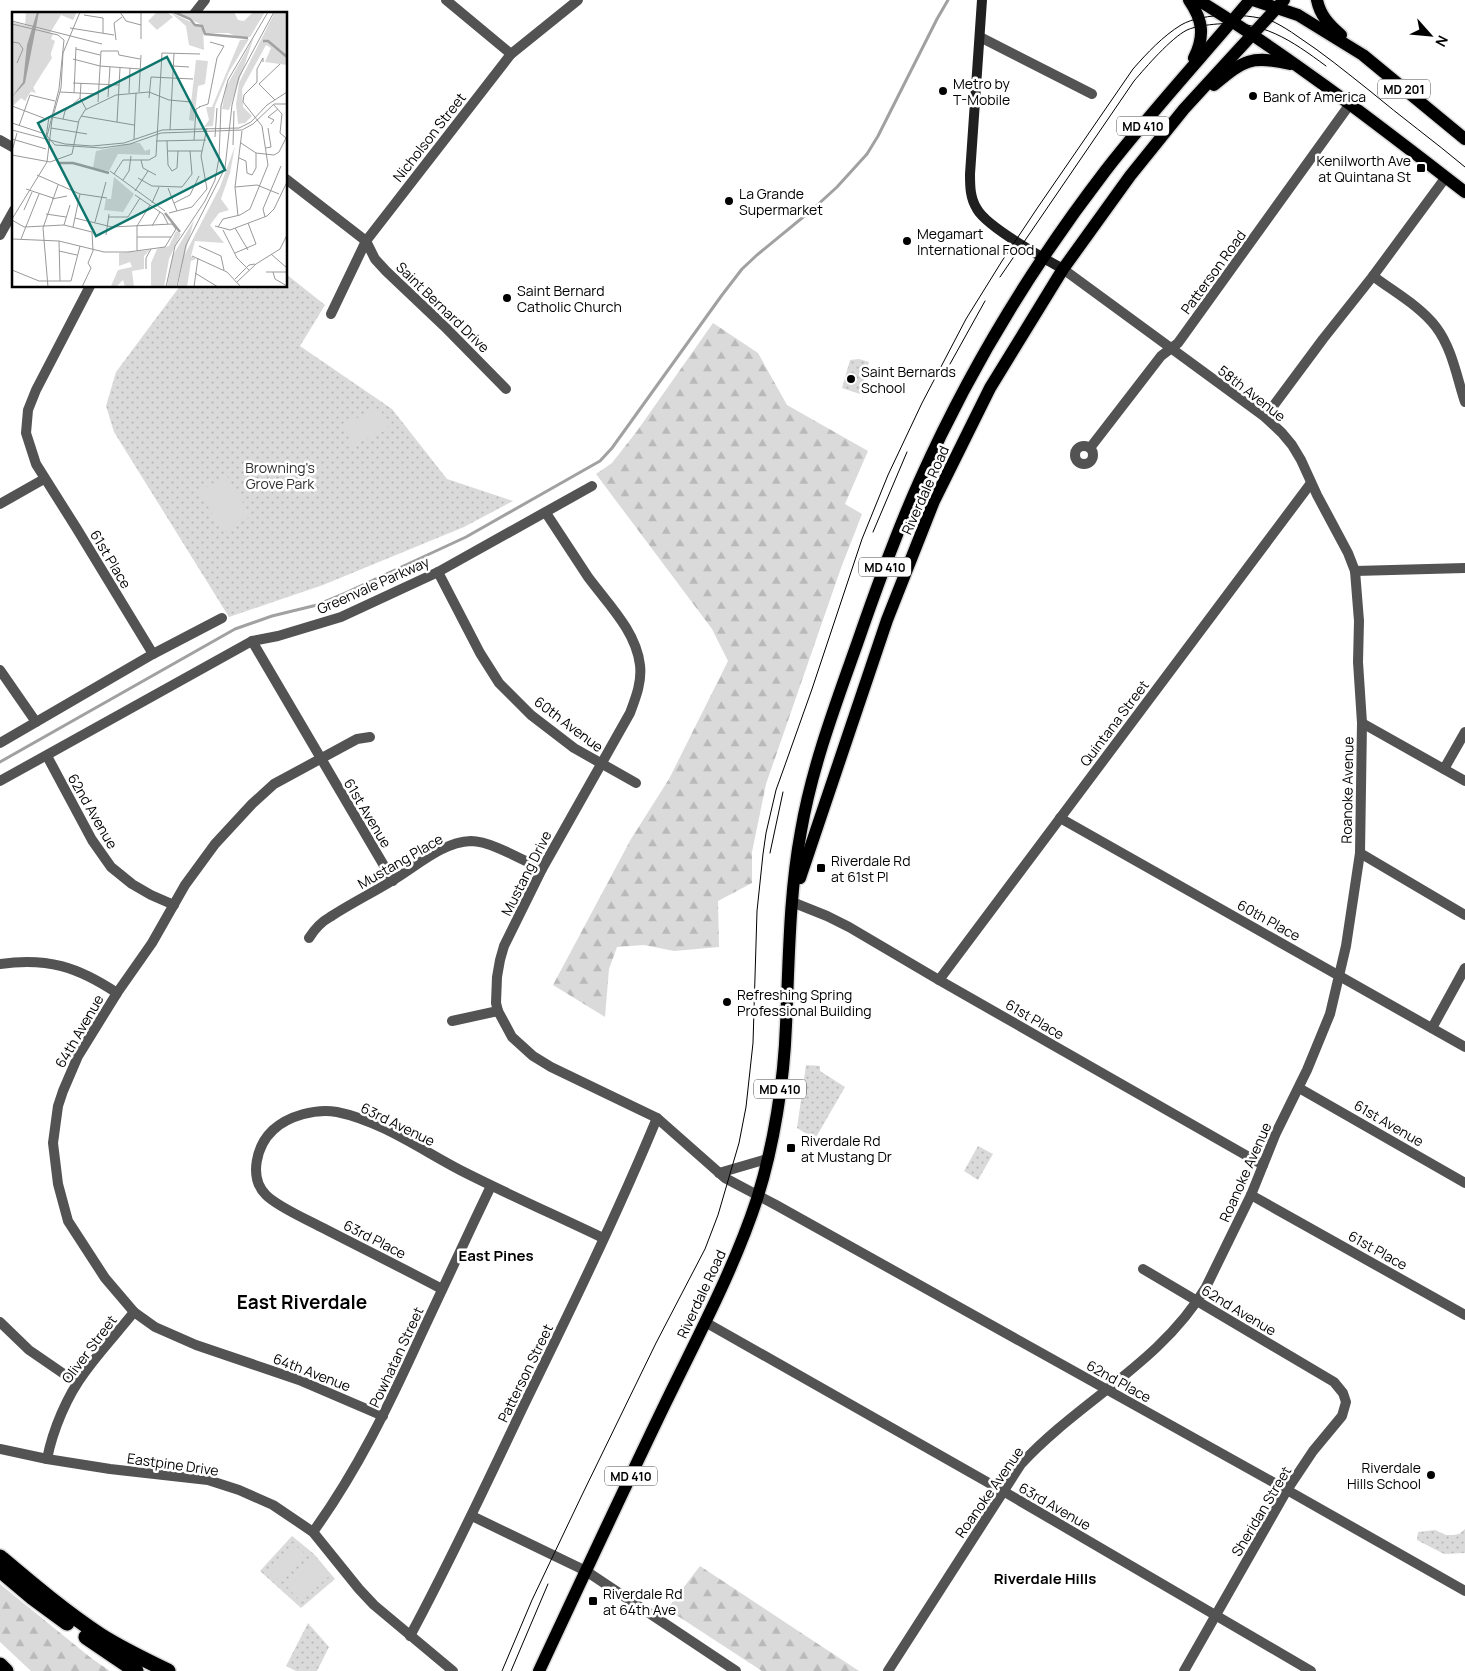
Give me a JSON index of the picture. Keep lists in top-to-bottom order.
{
  "streets": {
    "main road": ["MD 201", "MD 410", "Riverdale Road"],
    "street": [
      "Nicholson Street",
      "Patterson Road",
      "Saint Bernard Drive",
      "58th Avenue",
      "61st Place",
      "Greenvale Parkway",
      "Quintana Street",
      "60th Avenue",
      "Roanoke Avenue",
      "62nd Avenue",
      "61st Avenue",
      "Mustang Place",
      "Mustang Drive",
      "60th Place",
      "64th Avenue",
      "63rd Avenue",
      "63rd Place",
      "Oliver Street",
      "Powhatan Street",
      "Patterson Street",
      "62nd Place",
      "Eastpine Drive",
      "Sheridan Street"
    ]
  },
  "crossings": [
    ["MD 201", "MD 410"],
    ["MD 410", "58th Avenue"],
    ["MD 410", "Riverdale Road"],
    ["Nicholson Street", "Saint Bernard Drive"],
    ["Patterson Road", "58th Avenue"],
    ["58th Avenue", "Riverdale Road"],
    ["58th Avenue", "Quintana Street"],
    ["58th Avenue", "Roanoke Avenue"],
    ["Riverdale Road", "61st Place"],
    ["Riverdale Road", "Mustang Drive"],
    ["Riverdale Road", "63rd Avenue"],
    ["Riverdale Road", "62nd Place"],
    ["61st Place", "Quintana Street"],
    ["61st Place", "Roanoke Avenue"],
    ["Greenvale Parkway", "60th Avenue"],
    ["Greenvale Parkway", "62nd Avenue"],
    ["Greenvale Parkway", "61st Avenue"],
    ["Greenvale Parkway", "Mustang Drive"],
    ["Quintana Street", "60th Place"],
    ["60th Avenue", "Mustang Drive"],
    ["Roanoke Avenue", "62nd Avenue"],
    ["Roanoke Avenue", "61st Avenue"],
    ["Roanoke Avenue", "60th Place"],
    ["Roanoke Avenue", "63rd Avenue"],
    ["Roanoke Avenue", "62nd Place"],
    ["62nd Avenue", "64th Avenue"],
    ["62nd Avenue", "Sheridan Street"],
    ["61st Avenue", "Mustang Place"],
    ["61st Avenue", "64th Avenue"],
    ["Mustang Place", "Mustang Drive"],
    ["Mustang Drive", "Patterson Street"],
    ["Mustang Drive", "62nd Place"],
    ["64th Avenue", "Oliver Street"],
    ["64th Avenue", "Powhatan Street"],
    ["63rd Avenue", "63rd Place"],
    ["63rd Avenue", "Powhatan Street"],
    ["63rd Avenue", "Patterson Street"],
    ["63rd Avenue", "Sheridan Street"],
    ["63rd Place", "Powhatan Street"],
    ["Oliver Street", "Eastpine Drive"],
    ["Powhatan Street", "Eastpine Drive"],
    ["Patterson Street", "Eastpine Drive"],
    ["62nd Place", "Sheridan Street"]
  ],
  "districts": ["East Pines", "East Riverdale", "Riverdale Hills"],
  "parks": ["Browning's Grove Park"],
  "places": {
    "other": [
      "Metro by T-Mobile",
      "Bank of America",
      "La Grande Supermarket",
      "Megamart International Food",
      "Saint Bernard Catholic Church",
      "Saint Bernards School",
      "Refreshing Spring Professional Building",
      "Riverdale Hills School"
    ],
    "transit": [
      "Kenilworth Ave at Quintana St",
      "Riverdale Rd at 61st Pl",
      "Riverdale Rd at Mustang Dr",
      "Riverdale Rd at 64th Ave"
    ]
  },
  "north": "bottom right"
}
